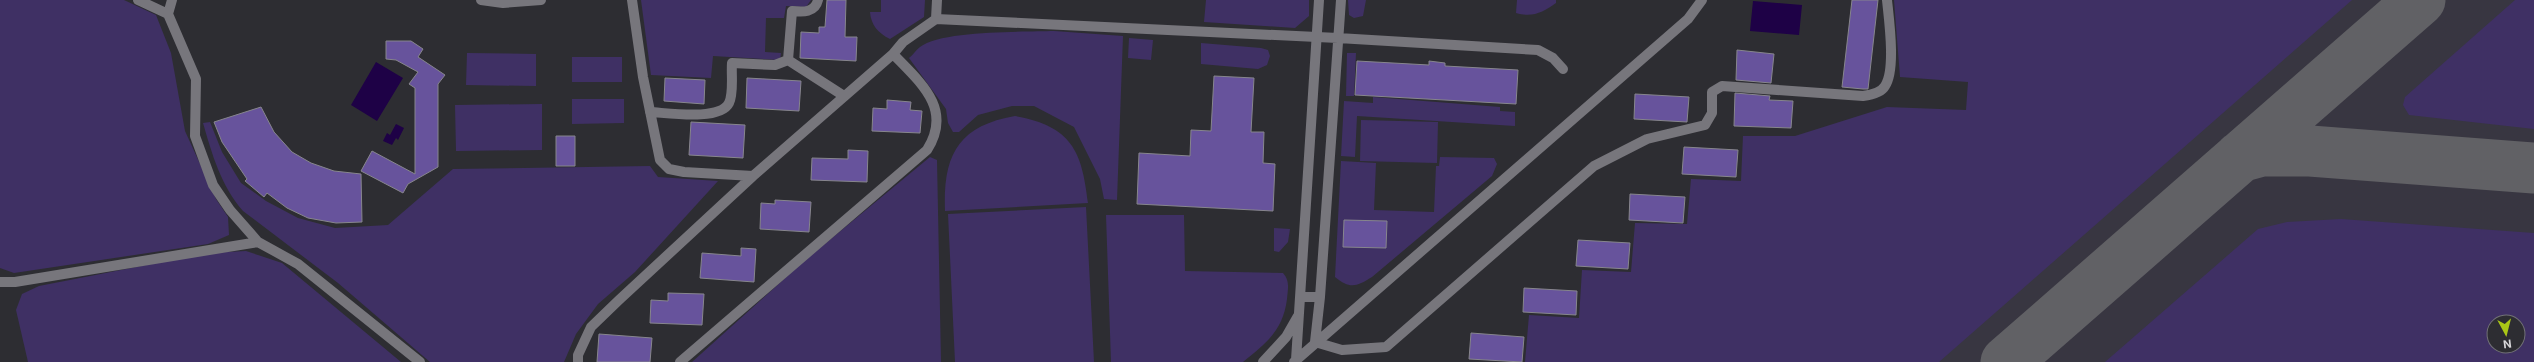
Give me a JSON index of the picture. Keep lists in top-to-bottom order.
{
  "north": "bottom"
}
